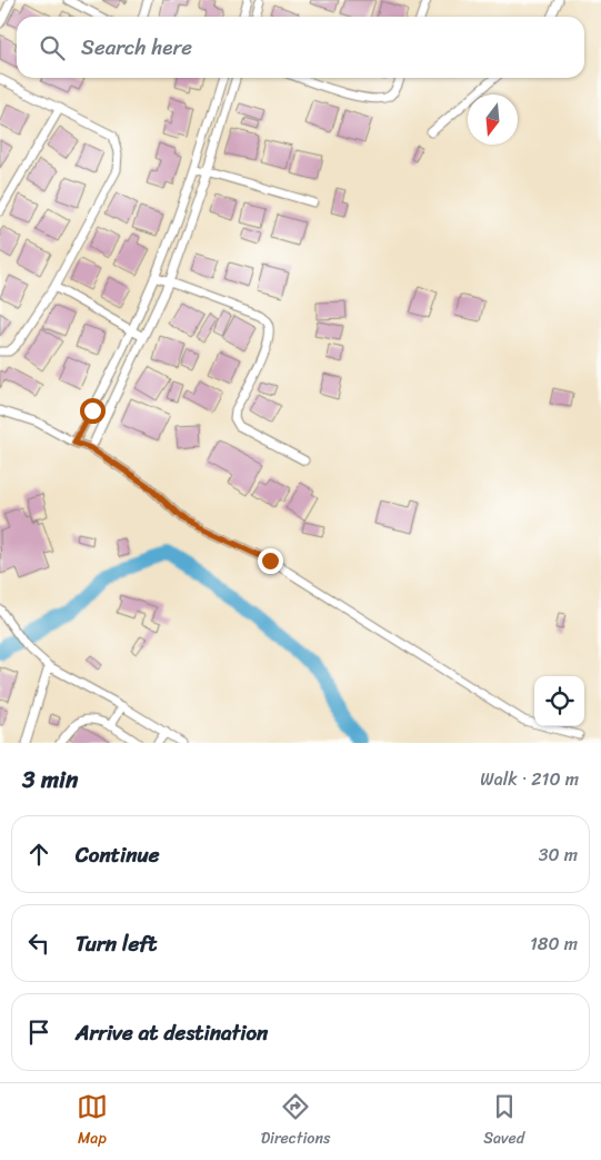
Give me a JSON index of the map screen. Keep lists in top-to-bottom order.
{
  "north": "bottom",
  "page": {
    "search": "Search here",
    "heading": ["3 min", "Walk · 210 m"],
    "list": [
      ["Continue", "30 m"],
      ["Turn left", "180 m"],
      "Arrive at destination"
    ],
    "nav": ["Map", "Directions", "Saved"]
  }
}
